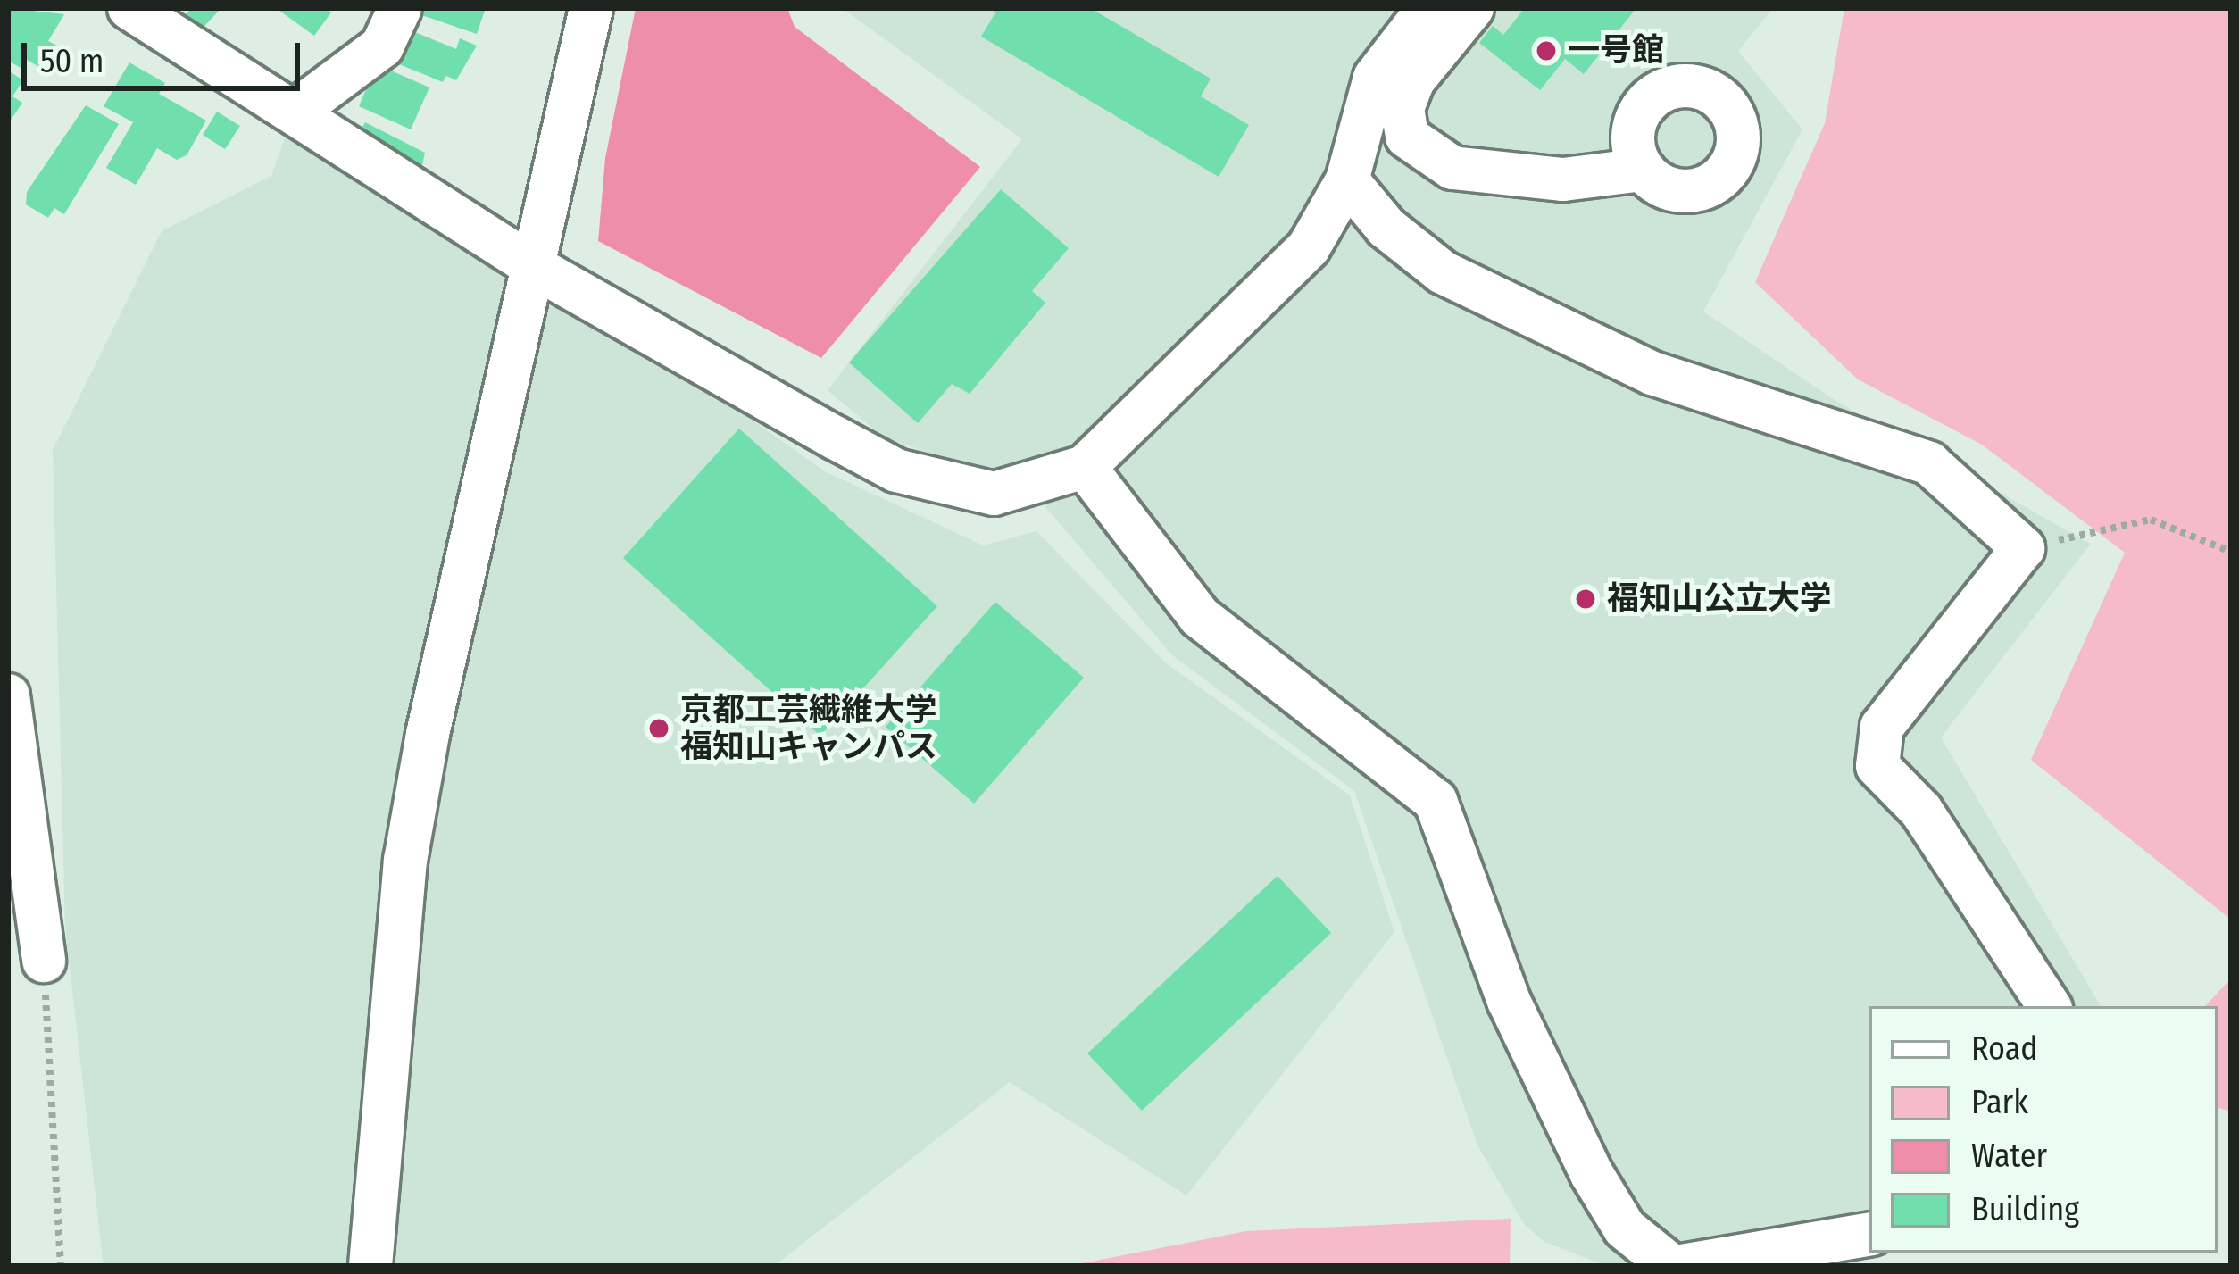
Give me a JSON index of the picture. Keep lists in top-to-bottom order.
{
  "places": ["一号館", "福知山公立大学", "京都工芸繊維大学 福知山キャンパス"],
  "legend": [
    "Road",
    "Park",
    "Water",
    "Building"
  ],
  "scale_bar": "50 m"
}
